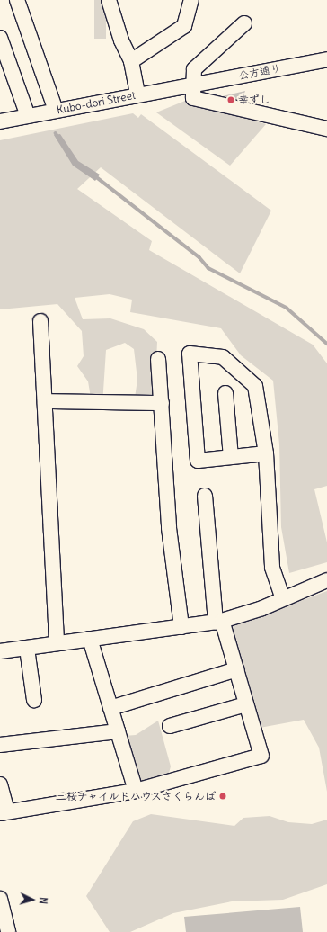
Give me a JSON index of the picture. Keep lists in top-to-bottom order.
{
  "streets": {
    "street": ["公方通り", "Kubo-dori Street"]
  },
  "crossings": [
    ["公方通り", "Kubo-dori Street"]
  ],
  "places": ["幸ずし", "三桜チャイルドハウスさくらんぼ"],
  "north": "right"
}
